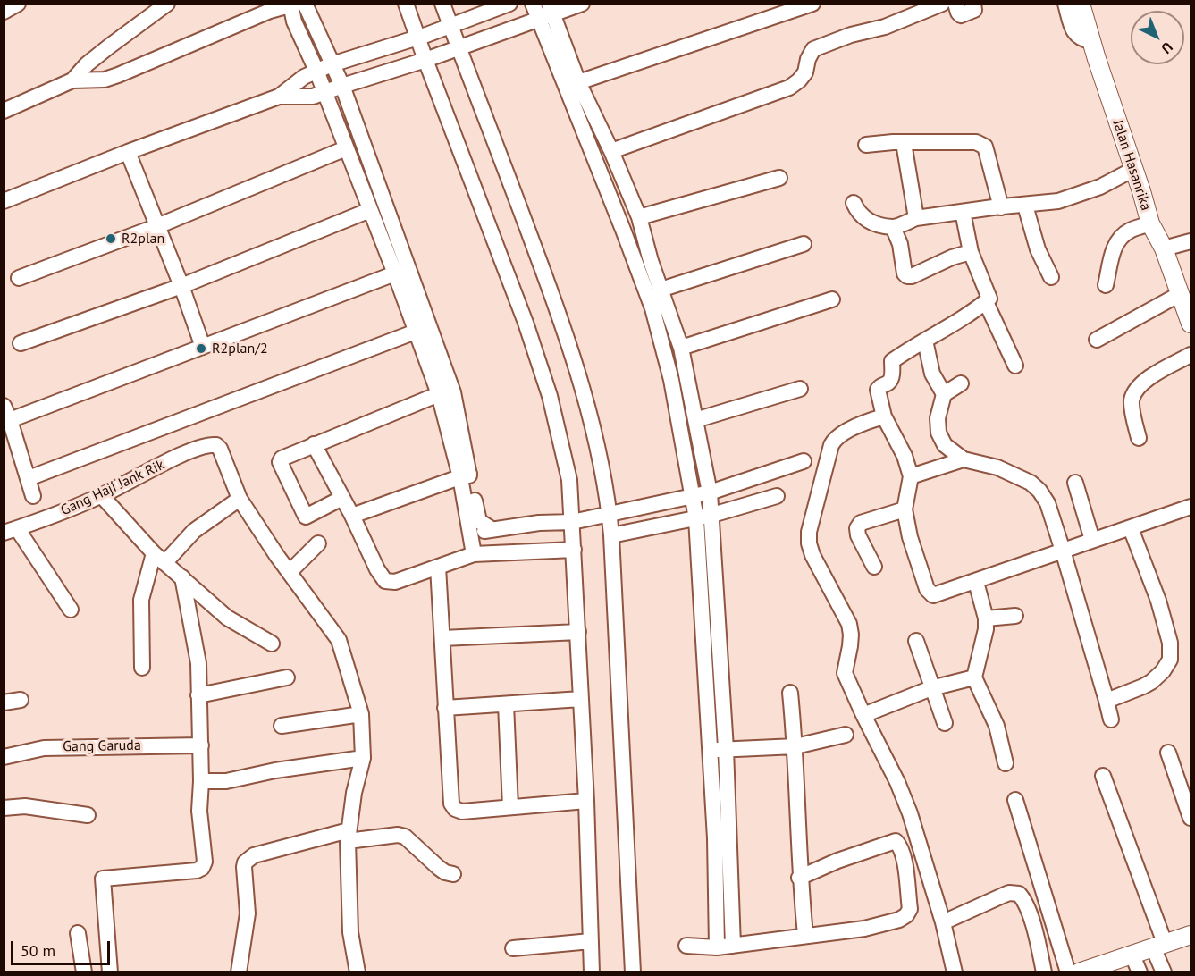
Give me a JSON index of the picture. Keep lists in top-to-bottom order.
{
  "streets": {
    "street": ["Jalan Hasanrika", "Gang Haji Jank Rik", "Gang Garuda"]
  },
  "places": ["R2plan", "R2plan/2"],
  "scale_bar": "50 m",
  "north": "bottom right"
}
